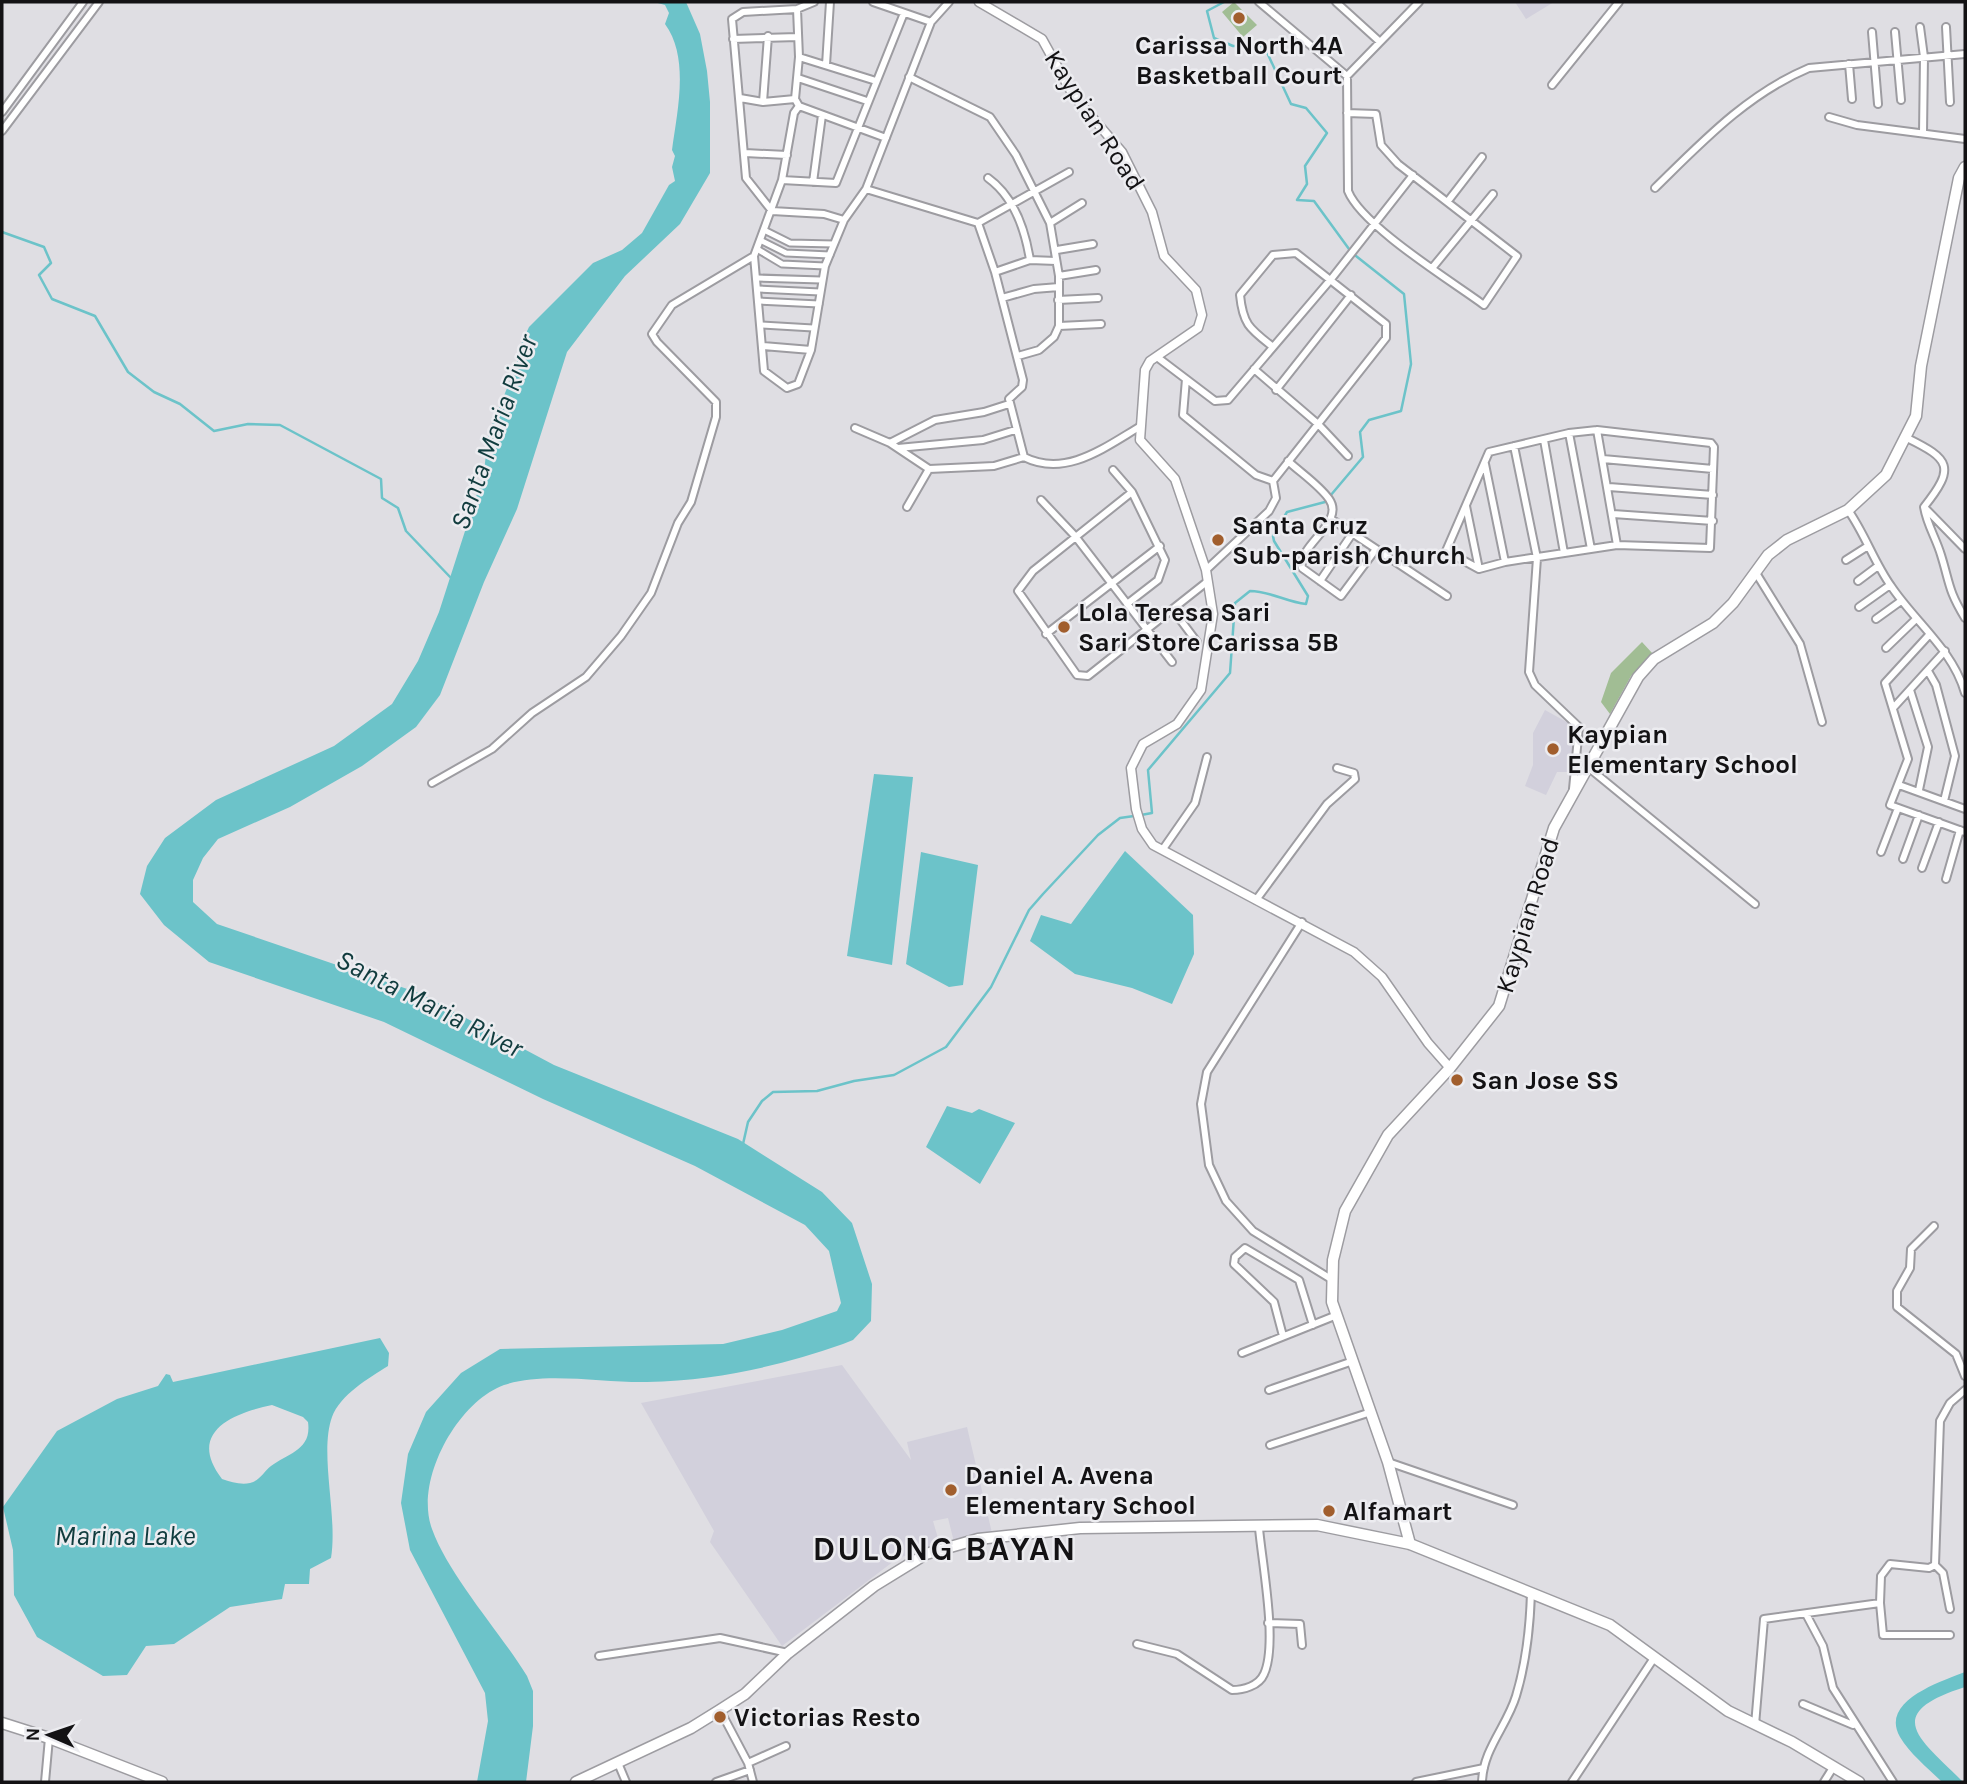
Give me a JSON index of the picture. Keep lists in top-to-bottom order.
{
  "streets": {
    "main road": ["Kaypian Road"]
  },
  "districts": ["DULONG BAYAN"],
  "water": ["Santa Maria River", "Marina Lake"],
  "places": [
    "Carissa North 4A Basketball Court",
    "Santa Cruz Sub-parish Church",
    "Lola Teresa Sari Sari Store Carissa 5B",
    "Kaypian Elementary School",
    "San Jose SS",
    "Daniel A. Avena Elementary School",
    "Alfamart",
    "Victorias Resto"
  ],
  "north": "left"
}
